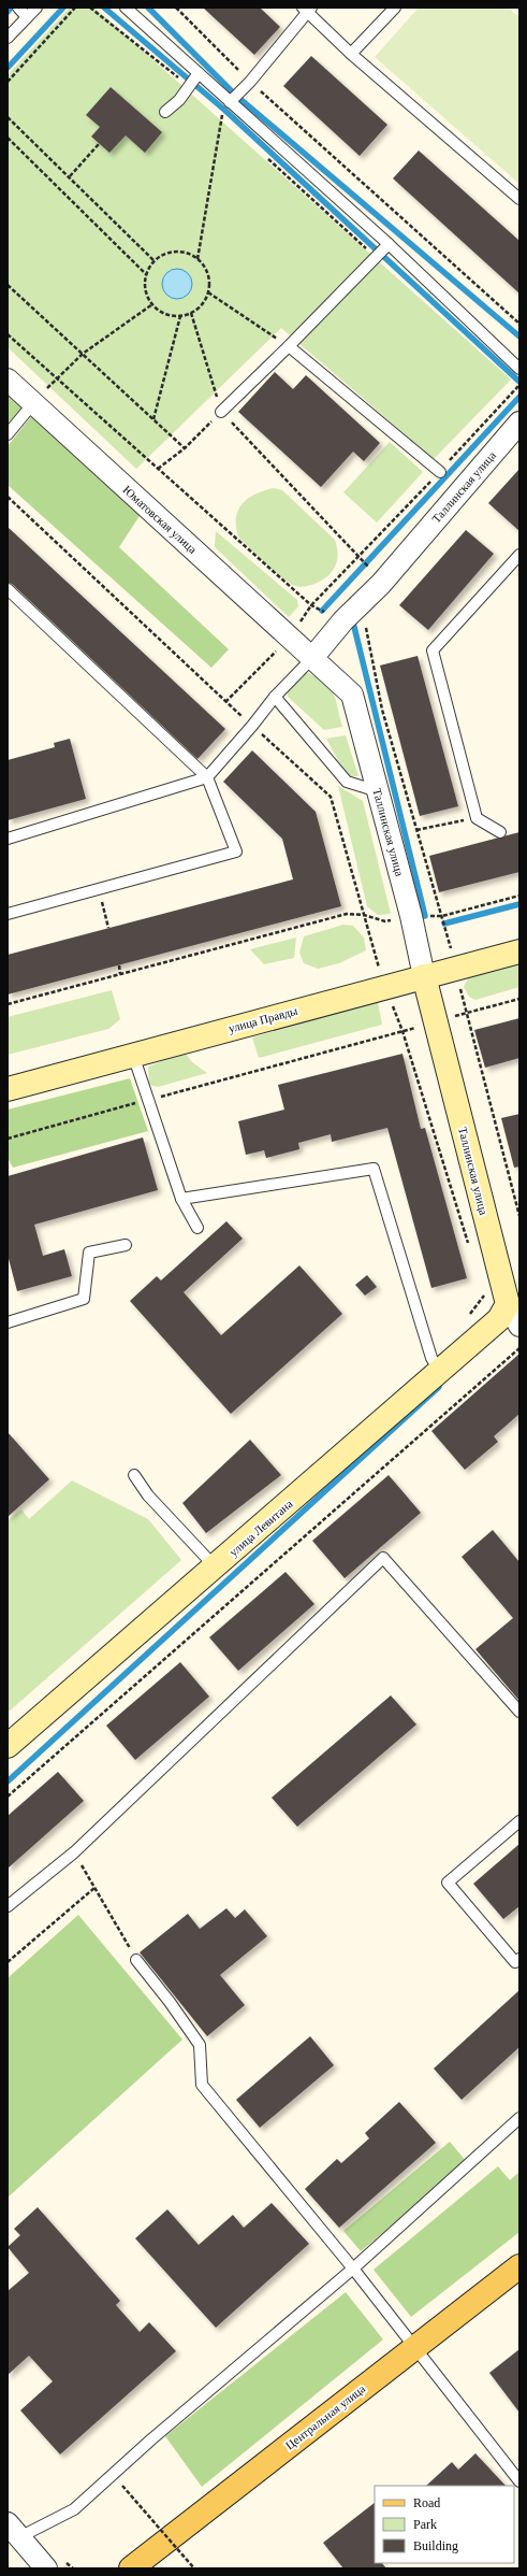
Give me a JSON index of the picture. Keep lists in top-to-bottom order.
{
  "streets": {
    "main road": ["Центральная улица"],
    "street": [
      "Таллинская улица",
      "Юматовская улица",
      "улица Правды",
      "улица Левитана"
    ]
  },
  "crossings": [
    ["Таллинская улица", "Юматовская улица"],
    ["Таллинская улица", "улица Правды"],
    ["Таллинская улица", "улица Левитана"]
  ],
  "legend": ["Road", "Park", "Building"]
}
